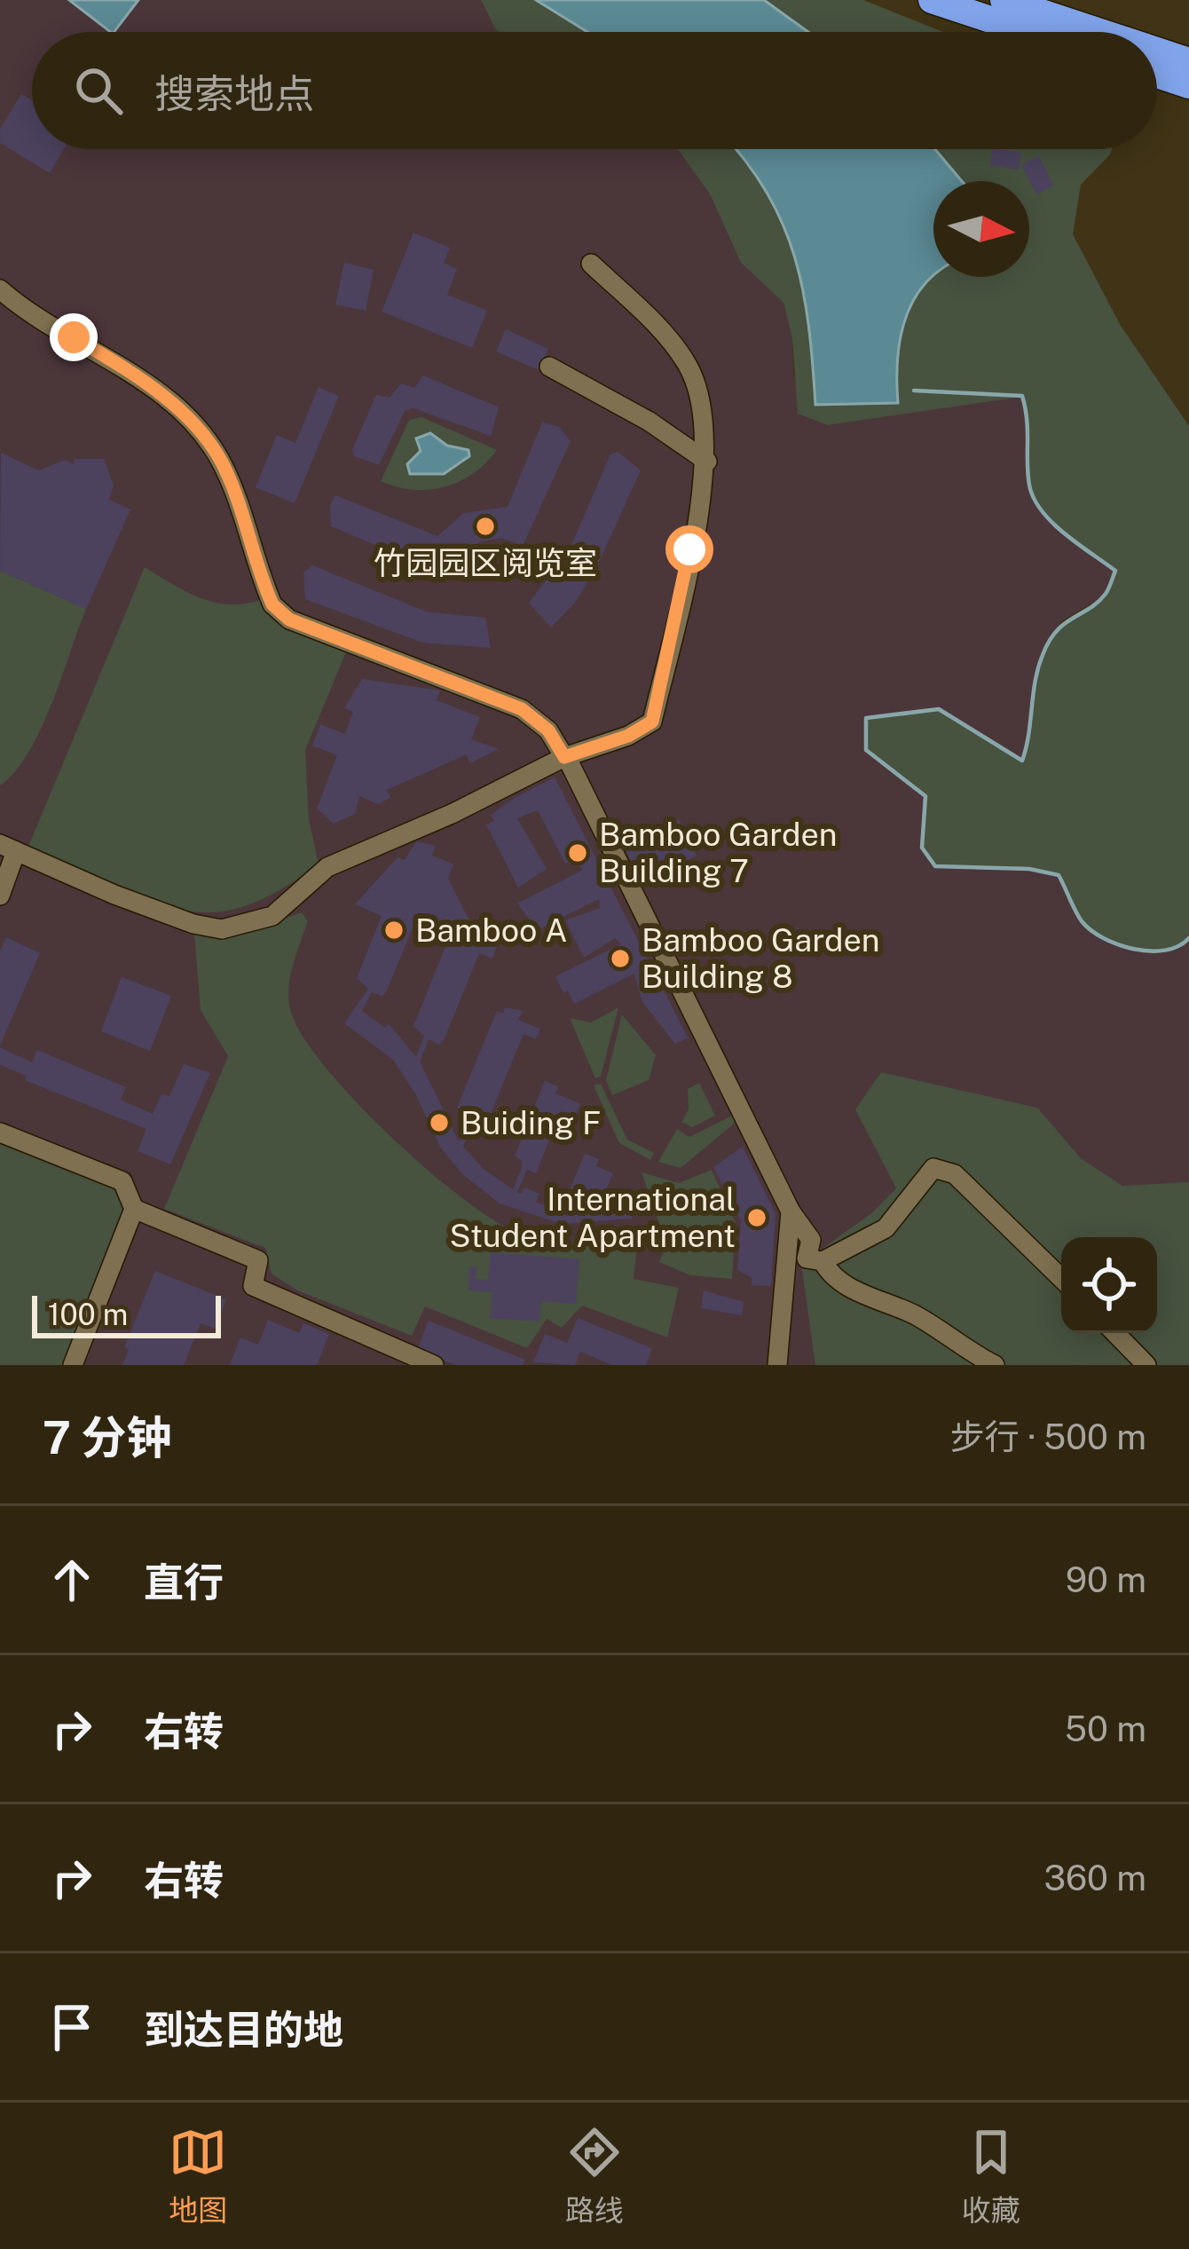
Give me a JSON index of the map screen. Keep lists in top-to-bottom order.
{
  "places": [
    "竹园园区阅览室",
    "Bamboo Garden Building 7",
    "Bamboo A",
    "Bamboo Garden Building 8",
    "Buiding F",
    "International Student Apartment"
  ],
  "scale_bar": "100 m",
  "north": "right",
  "page": {
    "search": "搜索地点",
    "scale": "100 m",
    "heading": ["7 分钟", "步行 · 500 m"],
    "list": [
      ["直行", "90 m"],
      ["右转", "50 m"],
      ["右转", "360 m"],
      "到达目的地"
    ],
    "nav": ["地图", "路线", "收藏"]
  }
}
